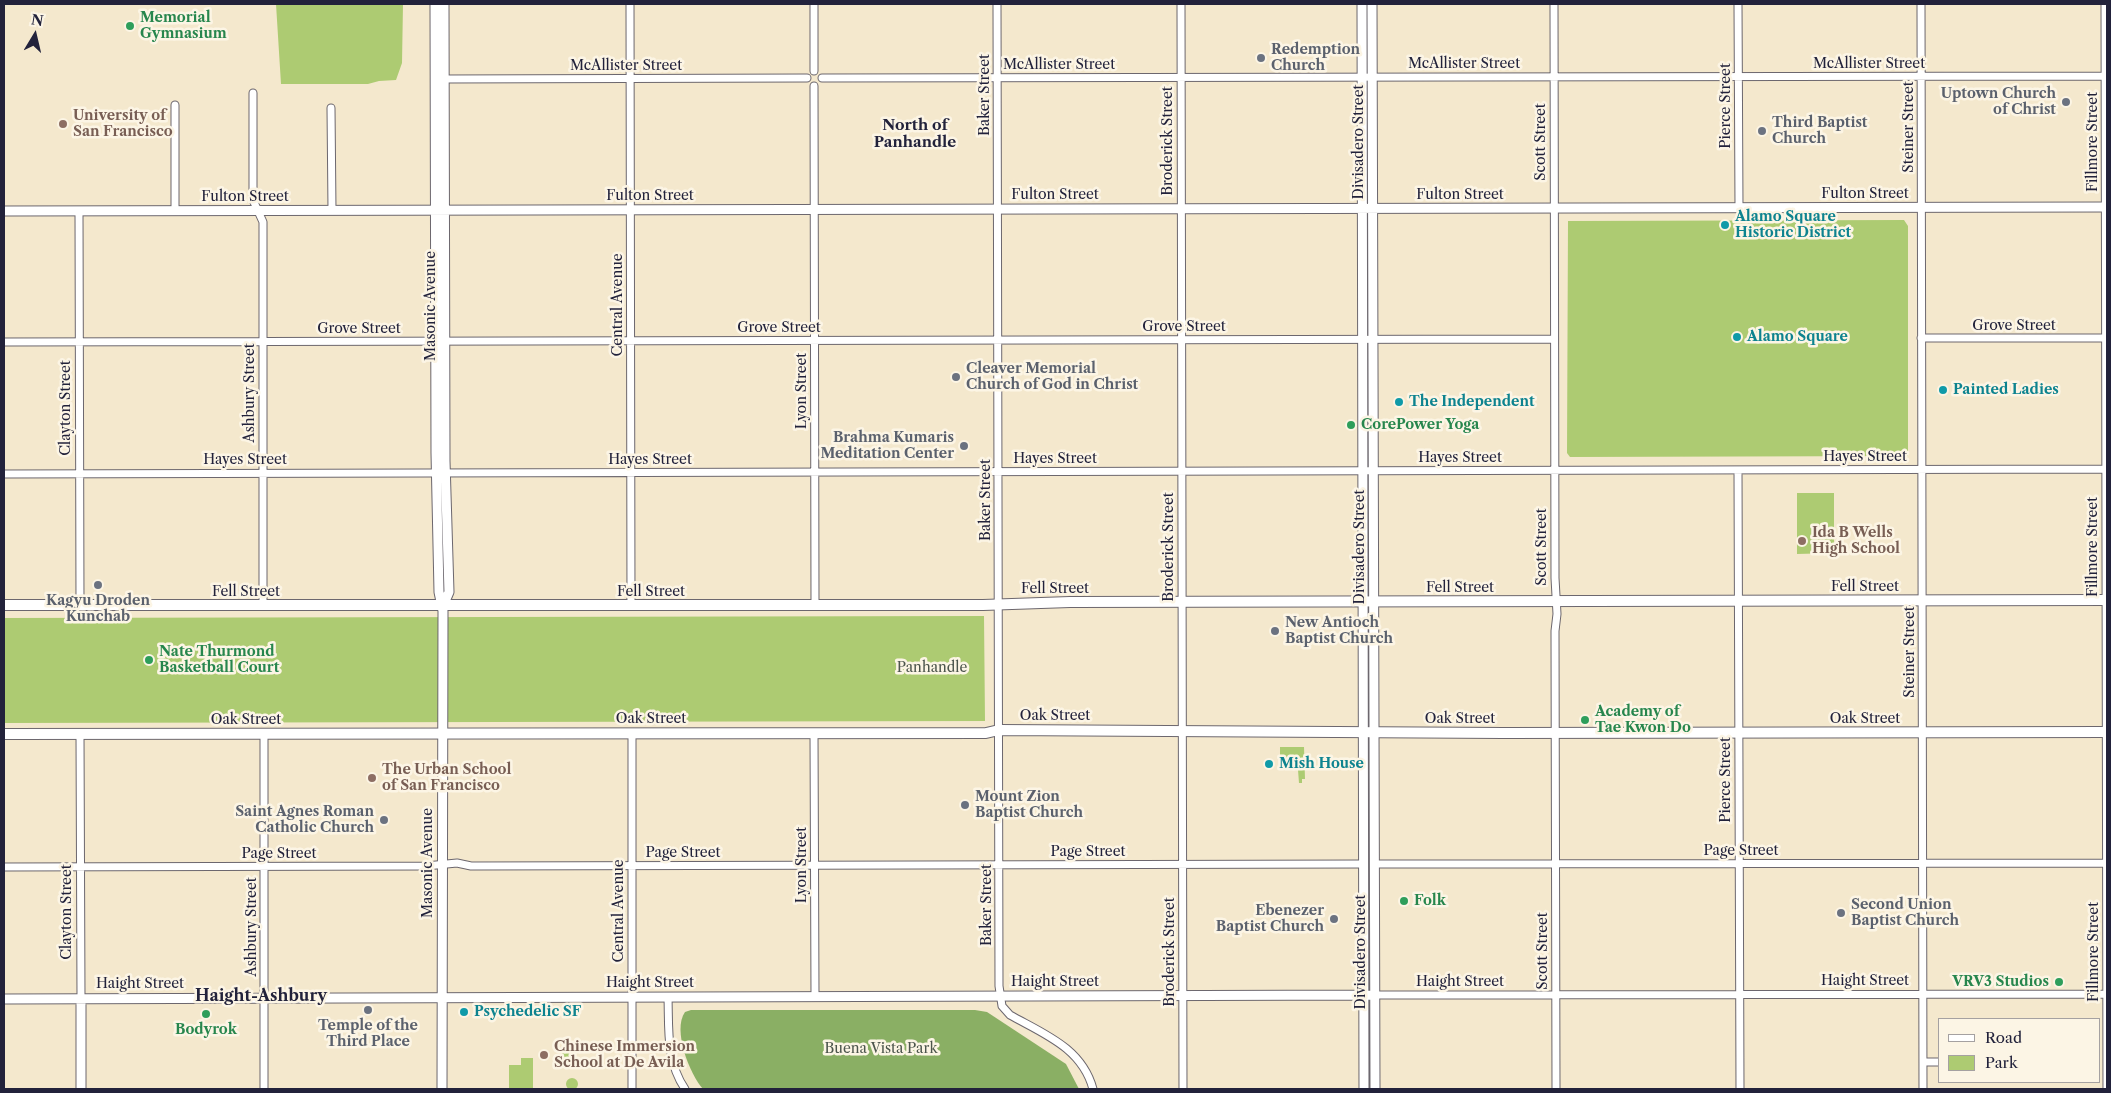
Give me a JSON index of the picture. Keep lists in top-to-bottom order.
{
  "streets": {
    "main road": ["Fell Street", "Oak Street"],
    "street": [
      "McAllister Street",
      "Baker Street",
      "Pierce Street",
      "Steiner Street",
      "Broderick Street",
      "Divisadero Street",
      "Scott Street",
      "Fillmore Street",
      "Fulton Street",
      "Central Avenue",
      "Masonic Avenue",
      "Grove Street",
      "Lyon Street",
      "Ashbury Street",
      "Clayton Street",
      "Hayes Street",
      "Page Street",
      "Haight Street"
    ]
  },
  "crossings": [
    ["McAllister Street", "Baker Street"],
    ["McAllister Street", "Pierce Street"],
    ["McAllister Street", "Steiner Street"],
    ["McAllister Street", "Broderick Street"],
    ["McAllister Street", "Divisadero Street"],
    ["McAllister Street", "Scott Street"],
    ["McAllister Street", "Fillmore Street"],
    ["McAllister Street", "Central Avenue"],
    ["McAllister Street", "Masonic Avenue"],
    ["McAllister Street", "Lyon Street"],
    ["Baker Street", "Fulton Street"],
    ["Baker Street", "Grove Street"],
    ["Baker Street", "Hayes Street"],
    ["Baker Street", "Fell Street"],
    ["Baker Street", "Oak Street"],
    ["Baker Street", "Page Street"],
    ["Baker Street", "Haight Street"],
    ["Pierce Street", "Fulton Street"],
    ["Pierce Street", "Hayes Street"],
    ["Pierce Street", "Fell Street"],
    ["Pierce Street", "Oak Street"],
    ["Pierce Street", "Page Street"],
    ["Pierce Street", "Haight Street"],
    ["Steiner Street", "Fulton Street"],
    ["Steiner Street", "Grove Street"],
    ["Steiner Street", "Hayes Street"],
    ["Steiner Street", "Fell Street"],
    ["Steiner Street", "Oak Street"],
    ["Steiner Street", "Page Street"],
    ["Steiner Street", "Haight Street"],
    ["Broderick Street", "Fulton Street"],
    ["Broderick Street", "Grove Street"],
    ["Broderick Street", "Hayes Street"],
    ["Broderick Street", "Fell Street"],
    ["Broderick Street", "Oak Street"],
    ["Broderick Street", "Page Street"],
    ["Broderick Street", "Haight Street"],
    ["Divisadero Street", "Fulton Street"],
    ["Divisadero Street", "Grove Street"],
    ["Divisadero Street", "Hayes Street"],
    ["Divisadero Street", "Fell Street"],
    ["Divisadero Street", "Oak Street"],
    ["Divisadero Street", "Page Street"],
    ["Divisadero Street", "Haight Street"],
    ["Scott Street", "Fulton Street"],
    ["Scott Street", "Grove Street"],
    ["Scott Street", "Hayes Street"],
    ["Scott Street", "Fell Street"],
    ["Scott Street", "Oak Street"],
    ["Scott Street", "Page Street"],
    ["Scott Street", "Haight Street"],
    ["Fillmore Street", "Fulton Street"],
    ["Fillmore Street", "Grove Street"],
    ["Fillmore Street", "Hayes Street"],
    ["Fillmore Street", "Fell Street"],
    ["Fillmore Street", "Oak Street"],
    ["Fillmore Street", "Page Street"],
    ["Fillmore Street", "Haight Street"],
    ["Fulton Street", "Central Avenue"],
    ["Fulton Street", "Masonic Avenue"],
    ["Fulton Street", "Lyon Street"],
    ["Fulton Street", "Ashbury Street"],
    ["Fulton Street", "Clayton Street"],
    ["Central Avenue", "Grove Street"],
    ["Central Avenue", "Hayes Street"],
    ["Central Avenue", "Fell Street"],
    ["Central Avenue", "Oak Street"],
    ["Central Avenue", "Page Street"],
    ["Central Avenue", "Haight Street"],
    ["Masonic Avenue", "Grove Street"],
    ["Masonic Avenue", "Hayes Street"],
    ["Masonic Avenue", "Fell Street"],
    ["Masonic Avenue", "Oak Street"],
    ["Masonic Avenue", "Page Street"],
    ["Masonic Avenue", "Haight Street"],
    ["Grove Street", "Lyon Street"],
    ["Grove Street", "Ashbury Street"],
    ["Grove Street", "Clayton Street"],
    ["Lyon Street", "Hayes Street"],
    ["Lyon Street", "Fell Street"],
    ["Lyon Street", "Oak Street"],
    ["Lyon Street", "Page Street"],
    ["Lyon Street", "Haight Street"],
    ["Ashbury Street", "Hayes Street"],
    ["Ashbury Street", "Fell Street"],
    ["Ashbury Street", "Oak Street"],
    ["Ashbury Street", "Page Street"],
    ["Ashbury Street", "Haight Street"],
    ["Clayton Street", "Hayes Street"],
    ["Clayton Street", "Fell Street"],
    ["Clayton Street", "Oak Street"],
    ["Clayton Street", "Page Street"],
    ["Clayton Street", "Haight Street"]
  ],
  "districts": ["North of Panhandle", "Haight-Ashbury"],
  "parks": ["Panhandle", "Buena Vista Park"],
  "places": [
    "Memorial Gymnasium",
    "Redemption Church",
    "Uptown Church of Christ",
    "University of San Francisco",
    "Third Baptist Church",
    "Alamo Square Historic District",
    "Alamo Square",
    "Cleaver Memorial Church of God in Christ",
    "Painted Ladies",
    "The Independent",
    "CorePower Yoga",
    "Brahma Kumaris Meditation Center",
    "Ida B Wells High School",
    "Kagyu Droden Kunchab",
    "New Antioch Baptist Church",
    "Nate Thurmond Basketball Court",
    "Academy of Tae Kwon Do",
    "Mish House",
    "The Urban School of San Francisco",
    "Mount Zion Baptist Church",
    "Saint Agnes Roman Catholic Church",
    "Folk",
    "Second Union Baptist Church",
    "Ebenezer Baptist Church",
    "VRV3 Studios",
    "Temple of the Third Place",
    "Psychedelic SF",
    "Bodyrok",
    "Chinese Immersion School at De Avila"
  ],
  "legend": ["Road", "Park"],
  "north": "top"
}
